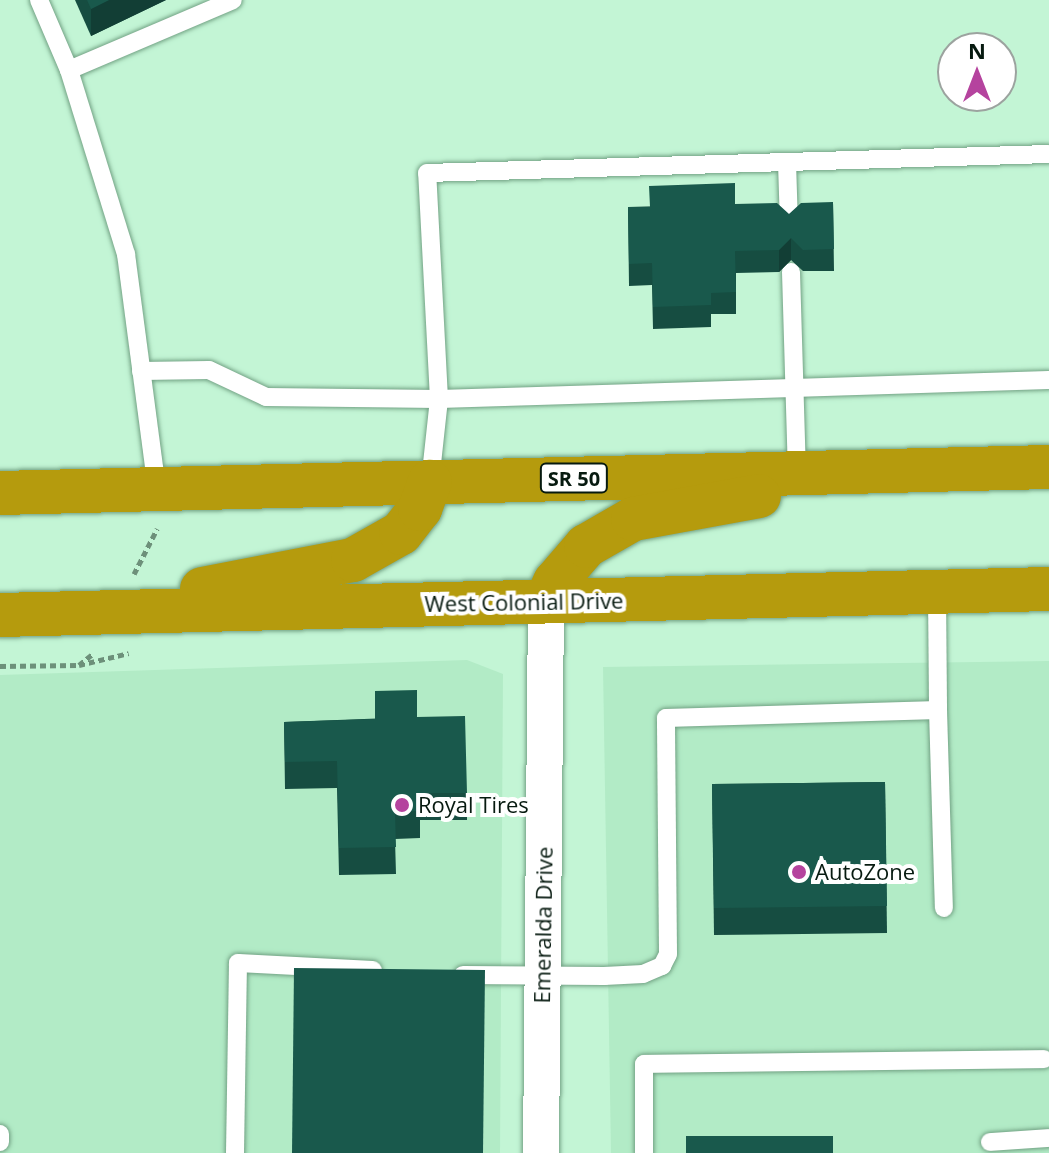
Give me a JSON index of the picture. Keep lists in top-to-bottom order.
{
  "streets": {
    "highway": ["SR 50", "West Colonial Drive"],
    "street": ["Emeralda Drive"]
  },
  "crossings": [
    ["West Colonial Drive", "Emeralda Drive"]
  ],
  "places": ["Royal Tires", "AutoZone"],
  "north": "top"
}
